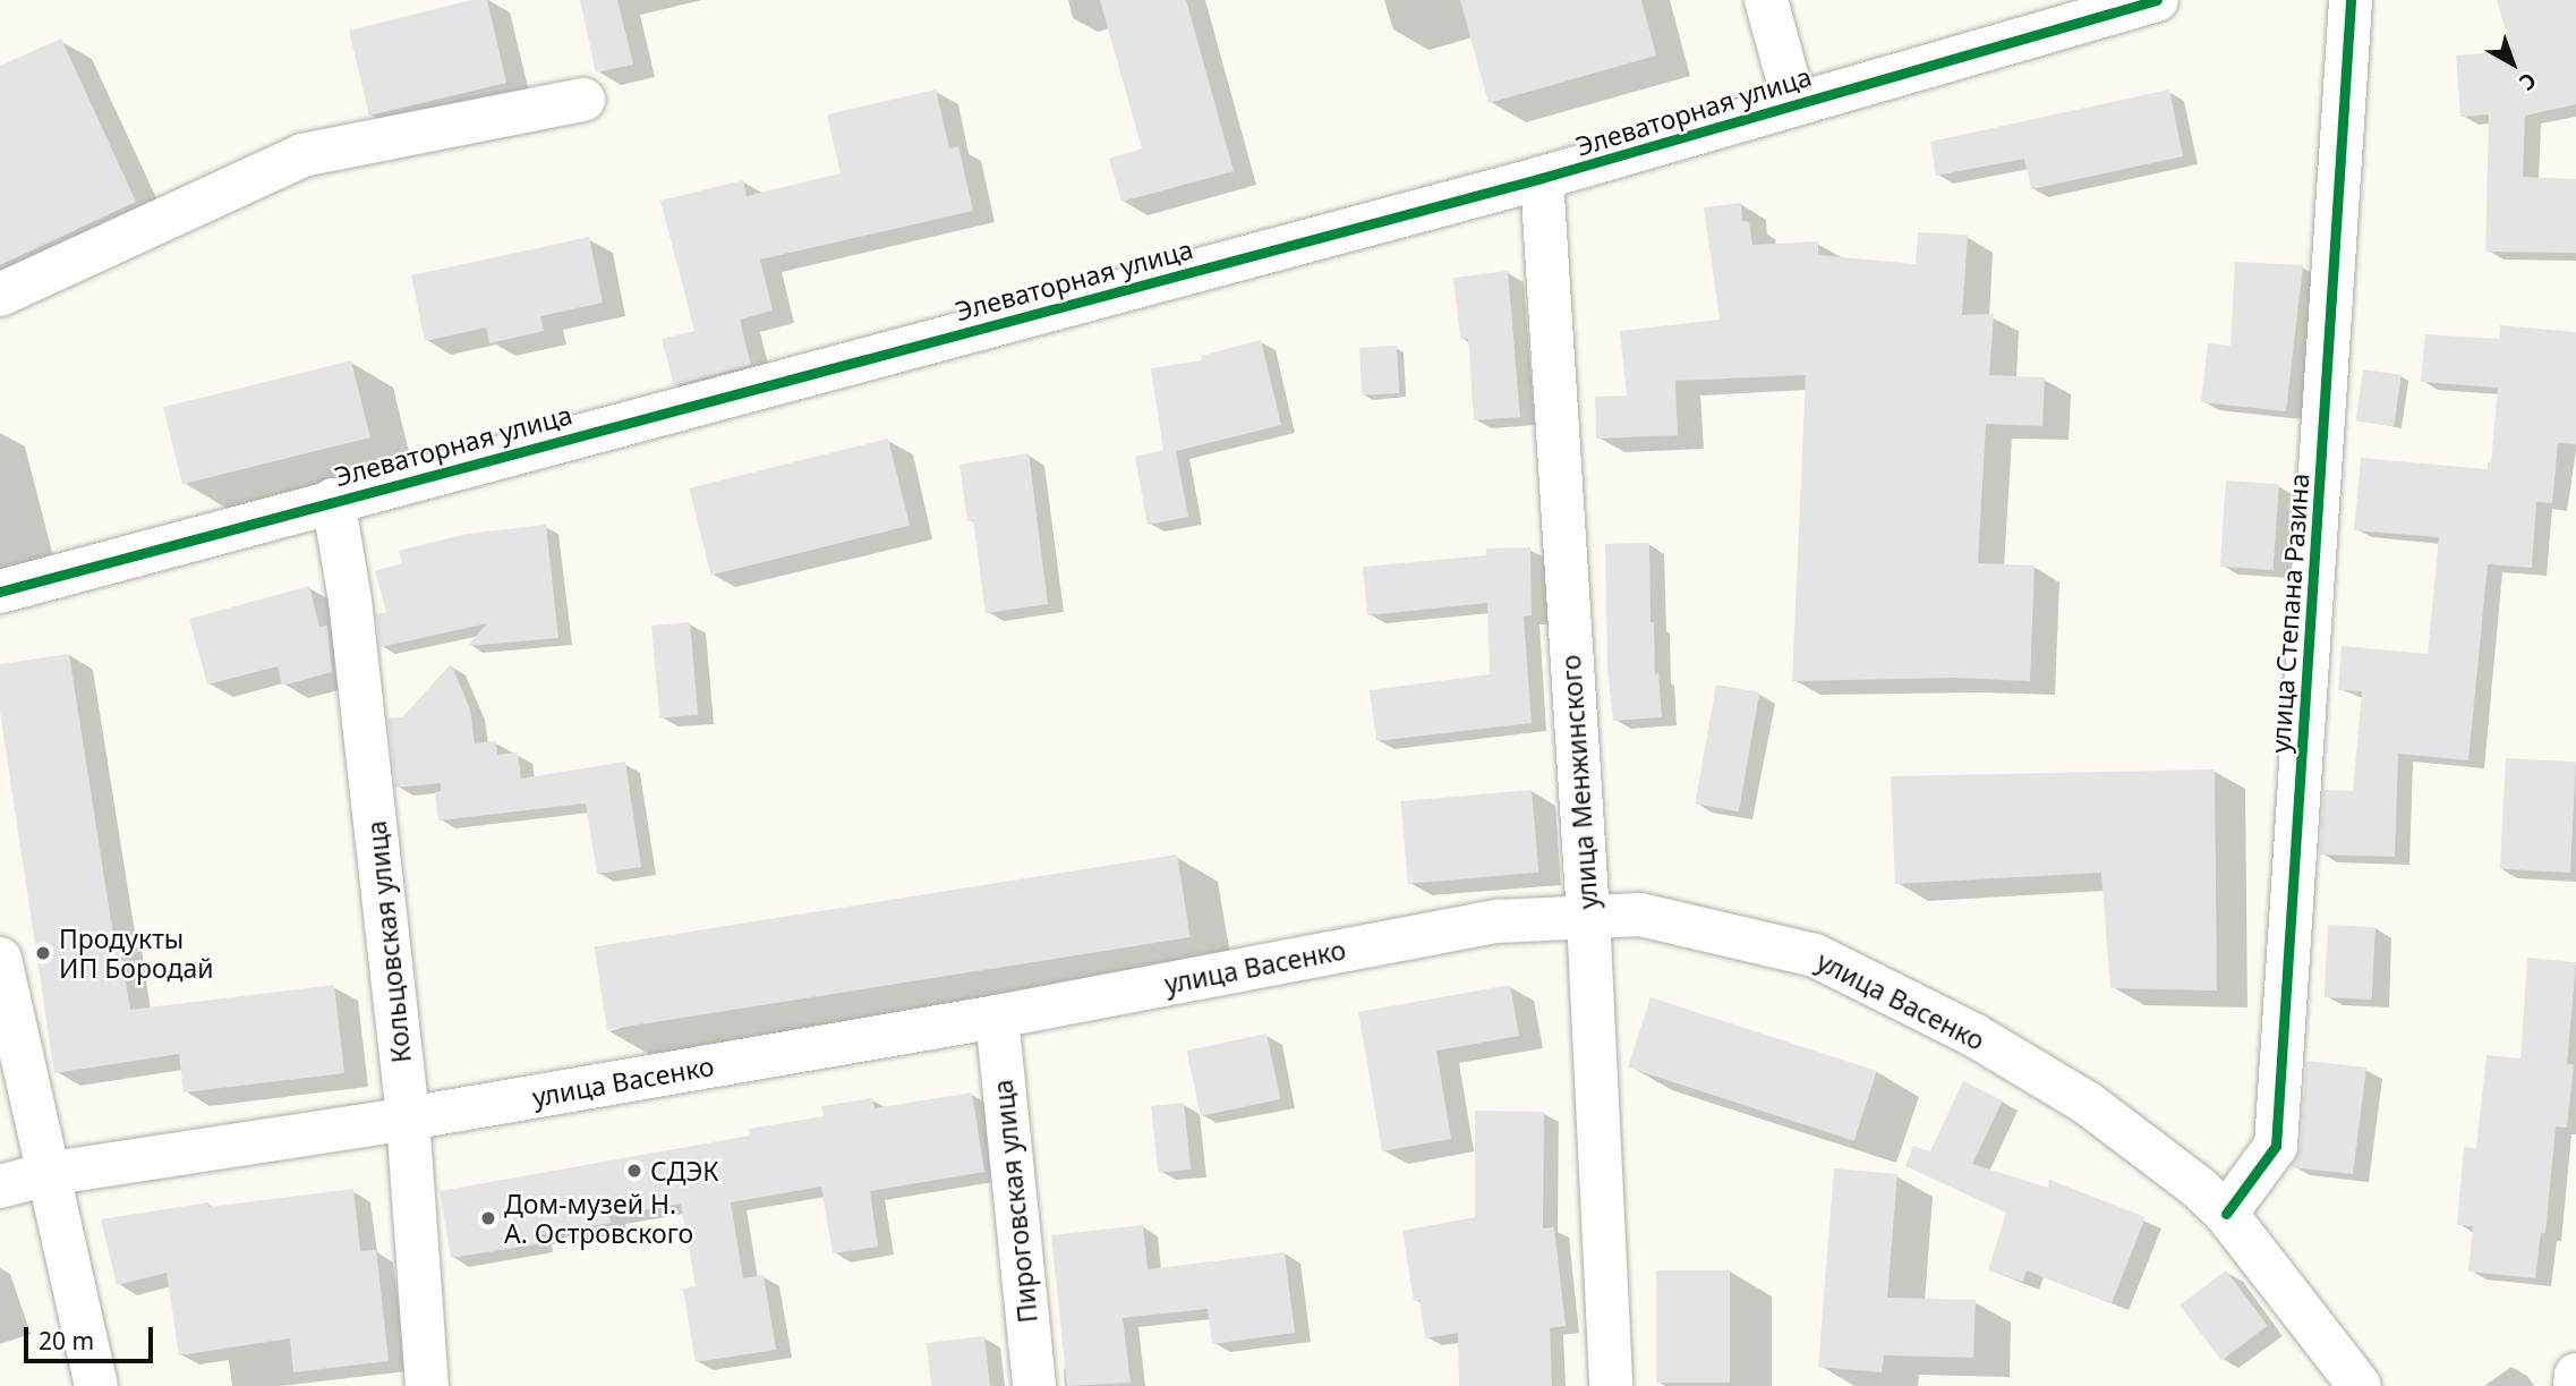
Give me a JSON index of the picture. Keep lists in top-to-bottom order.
{
  "streets": {
    "street": [
      "Элеваторная улица",
      "улица Степана Разина",
      "улица Менжинского",
      "Кольцовская улица",
      "улица Васенко",
      "Пироговская улица"
    ]
  },
  "crossings": [
    ["Элеваторная улица", "улица Менжинского"],
    ["Элеваторная улица", "Кольцовская улица"],
    ["улица Степана Разина", "улица Васенко"],
    ["улица Менжинского", "улица Васенко"],
    ["Кольцовская улица", "улица Васенко"],
    ["улица Васенко", "Пироговская улица"]
  ],
  "places": ["Продукты ИП Бородай", "СДЭК", "Дом-музей Н. А. Островского"],
  "scale_bar": "20 m",
  "north": "bottom right"
}
